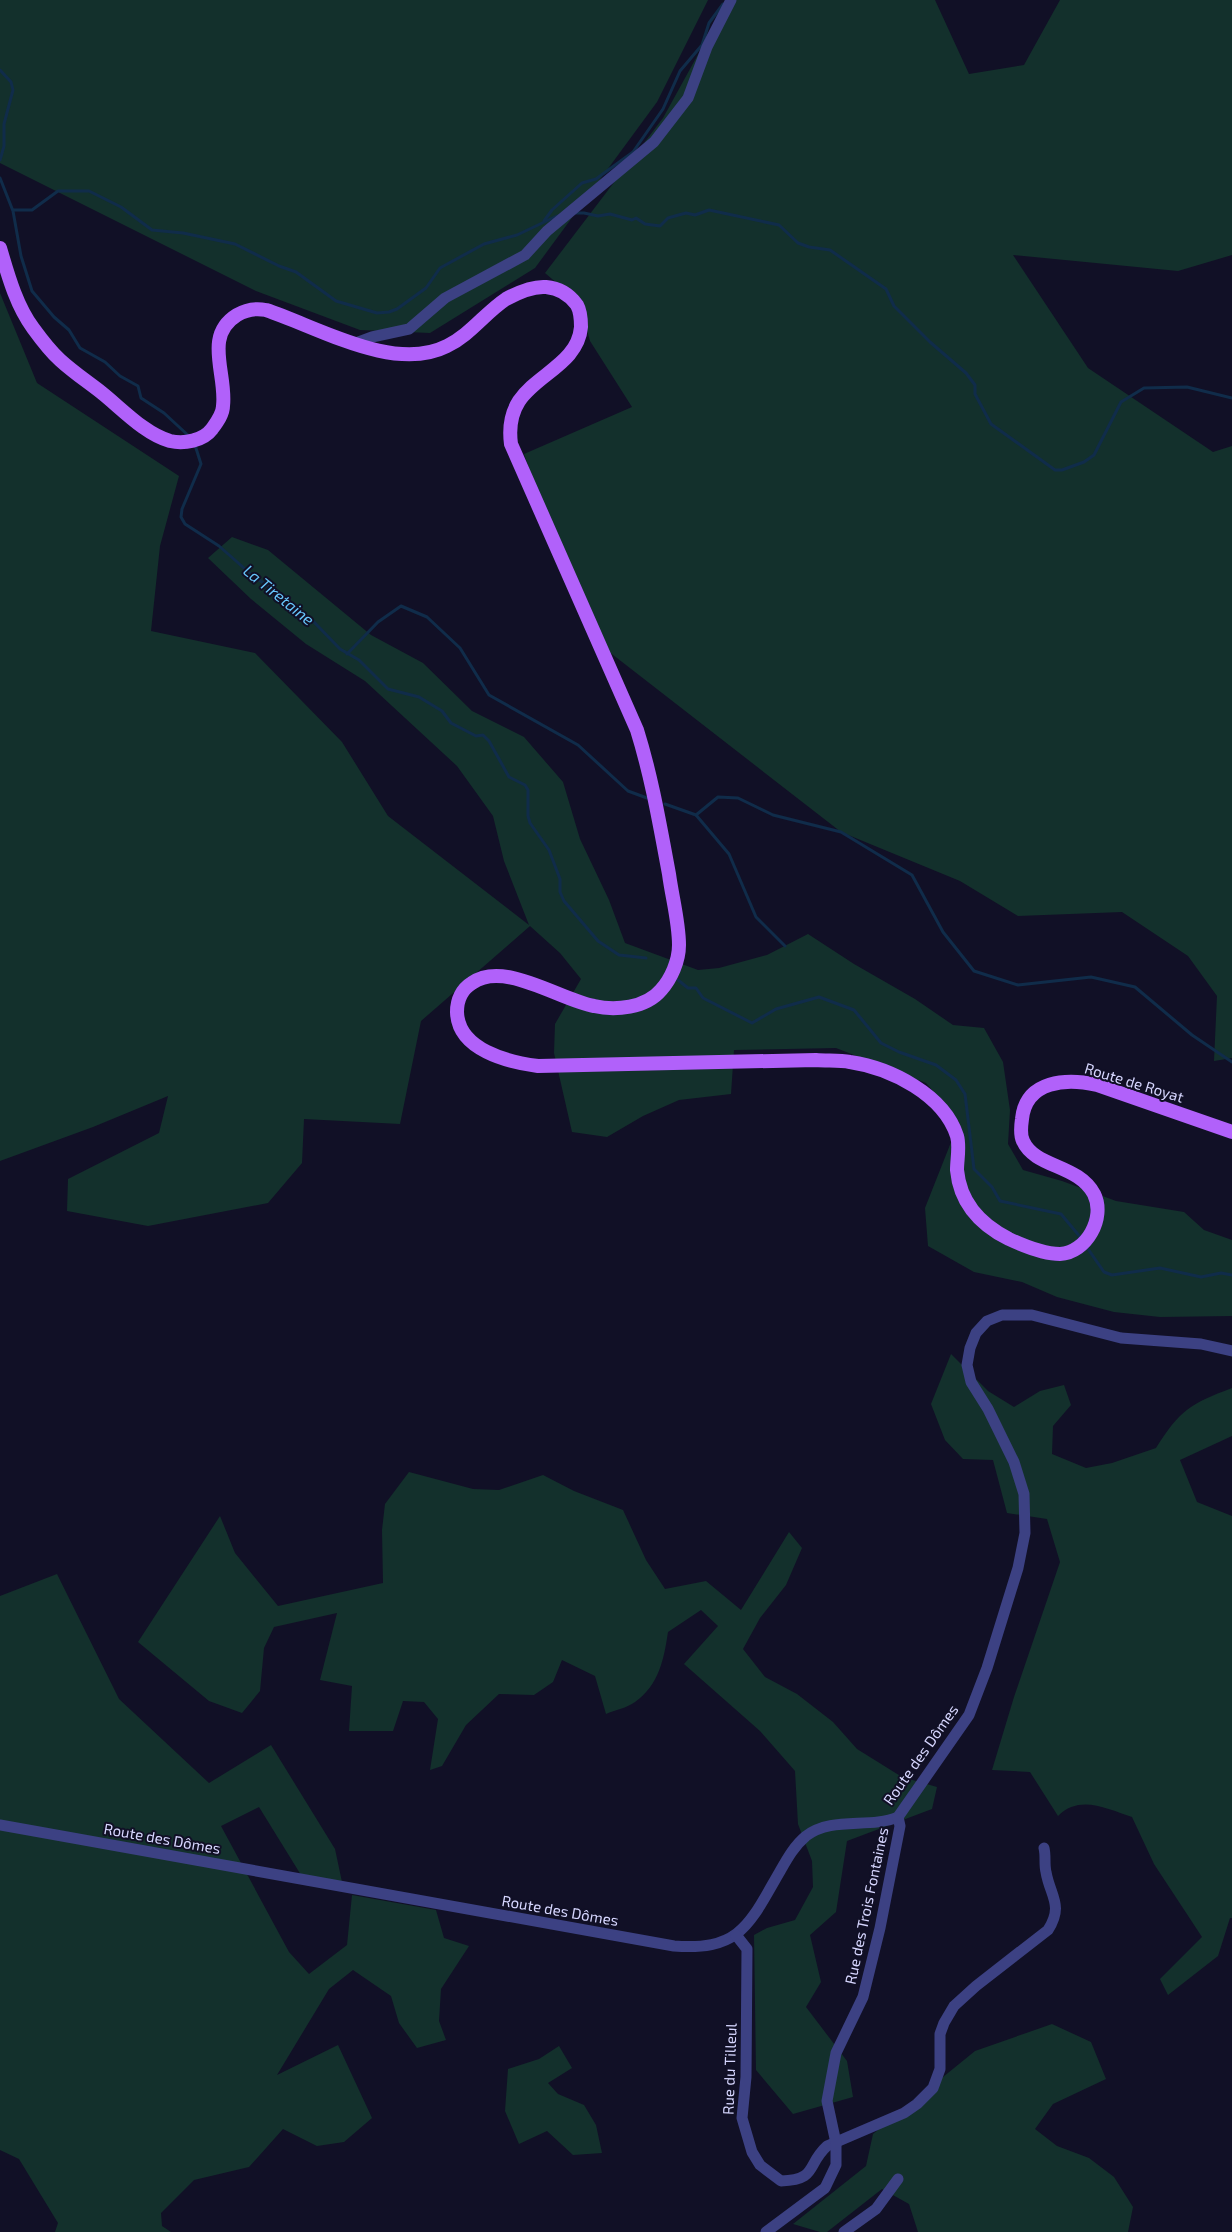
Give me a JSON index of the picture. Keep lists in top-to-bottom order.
{
  "streets": {
    "main road": ["Route de Royat"],
    "street": ["Route des Dômes", "Rue des Trois Fontaines", "Rue du Tilleul"]
  },
  "crossings": [
    ["Route des Dômes", "Rue des Trois Fontaines"],
    ["Route des Dômes", "Rue du Tilleul"],
    ["Rue des Trois Fontaines", "Rue du Tilleul"]
  ],
  "water": ["La Tiretaine"]
}
